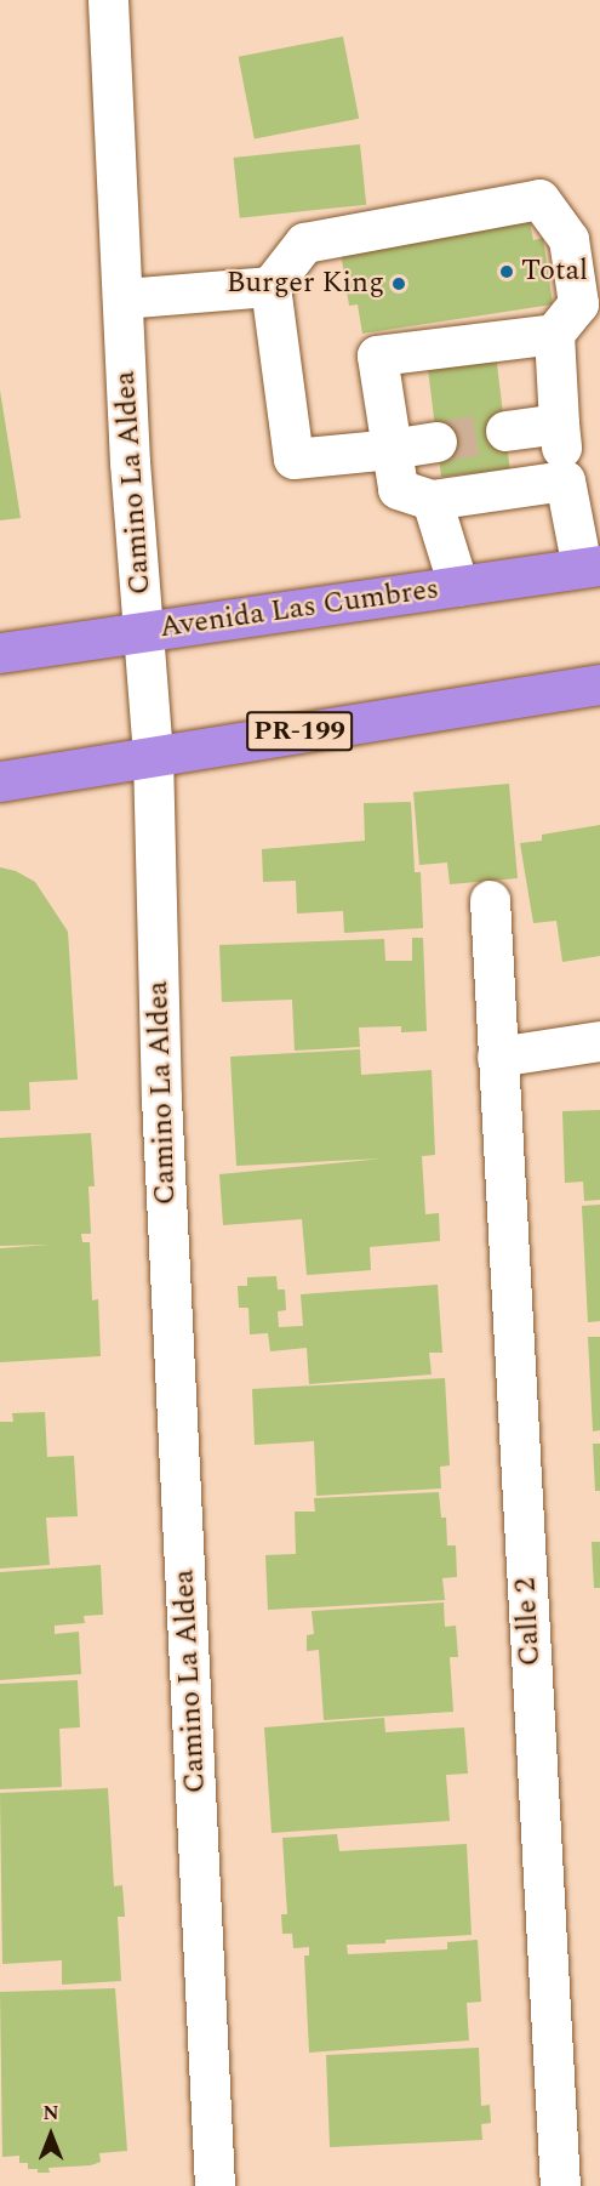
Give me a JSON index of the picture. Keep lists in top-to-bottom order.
{
  "streets": {
    "highway": ["Avenida Las Cumbres", "PR-199"],
    "street": ["Camino La Aldea", "Calle 2"]
  },
  "crossings": [
    ["Camino La Aldea", "Avenida Las Cumbres"],
    ["Camino La Aldea", "PR-199"]
  ],
  "places": ["Total", "Burger King"],
  "north": "top"
}
